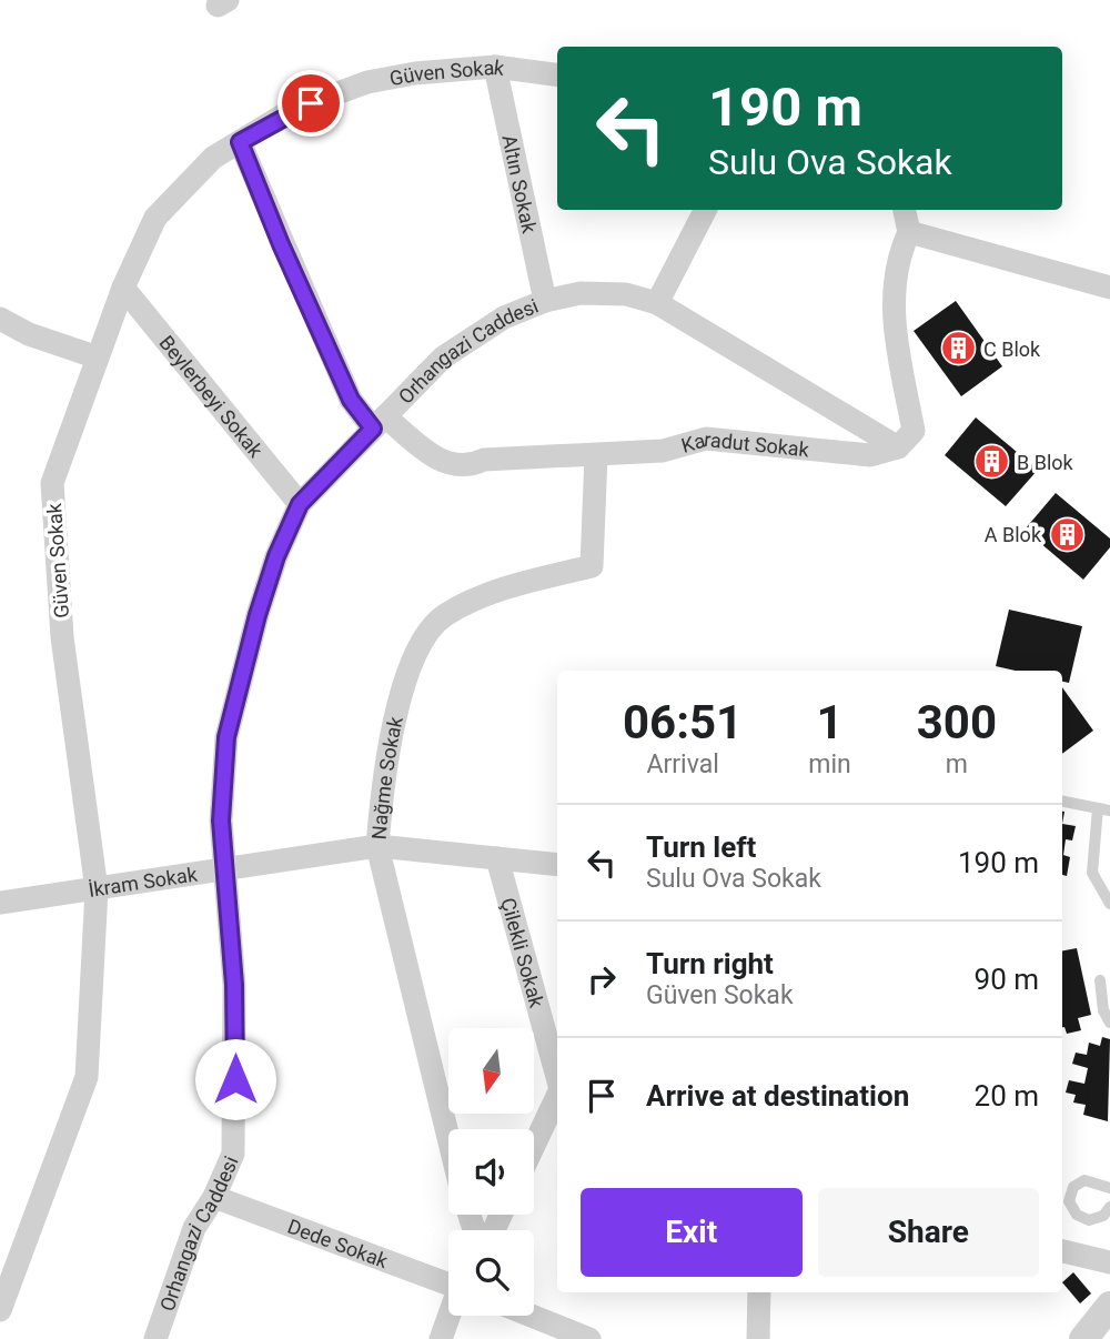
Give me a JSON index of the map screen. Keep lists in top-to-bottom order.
{
  "streets": {
    "street": [
      "Güven Sokak",
      "Altın Sokak",
      "Orhangazi Caddesi",
      "Beylerbeyi Sokak",
      "Karadut Sokak",
      "Nağme Sokak",
      "İkram Sokak",
      "Çilekli Sokak",
      "Dede Sokak"
    ]
  },
  "crossings": [
    ["Güven Sokak", "Altın Sokak"],
    ["Güven Sokak", "Beylerbeyi Sokak"],
    ["Güven Sokak", "Karadut Sokak"],
    ["Güven Sokak", "İkram Sokak"],
    ["Altın Sokak", "Orhangazi Caddesi"],
    ["Orhangazi Caddesi", "Beylerbeyi Sokak"],
    ["Orhangazi Caddesi", "Karadut Sokak"],
    ["Orhangazi Caddesi", "İkram Sokak"],
    ["Orhangazi Caddesi", "Dede Sokak"],
    ["Karadut Sokak", "Nağme Sokak"],
    ["Nağme Sokak", "İkram Sokak"],
    ["İkram Sokak", "Çilekli Sokak"]
  ],
  "places": {
    "building": ["C Blok", "B Blok", "A Blok"]
  },
  "north": "bottom",
  "page": {
    "turn": ["190 m", "Sulu Ova Sokak"],
    "eta": [
      "06:51",
      "Arrival",
      "1",
      "min",
      "300",
      "m"
    ],
    "list": [
      {
        "name": "Turn left",
        "note": "Sulu Ova Sokak",
        "value": "190 m"
      },
      {
        "name": "Turn right",
        "note": "Güven Sokak",
        "value": "90 m"
      },
      {
        "name": "Arrive at destination",
        "value": "20 m"
      }
    ],
    "buttons": ["Exit", "Share"]
  }
}
